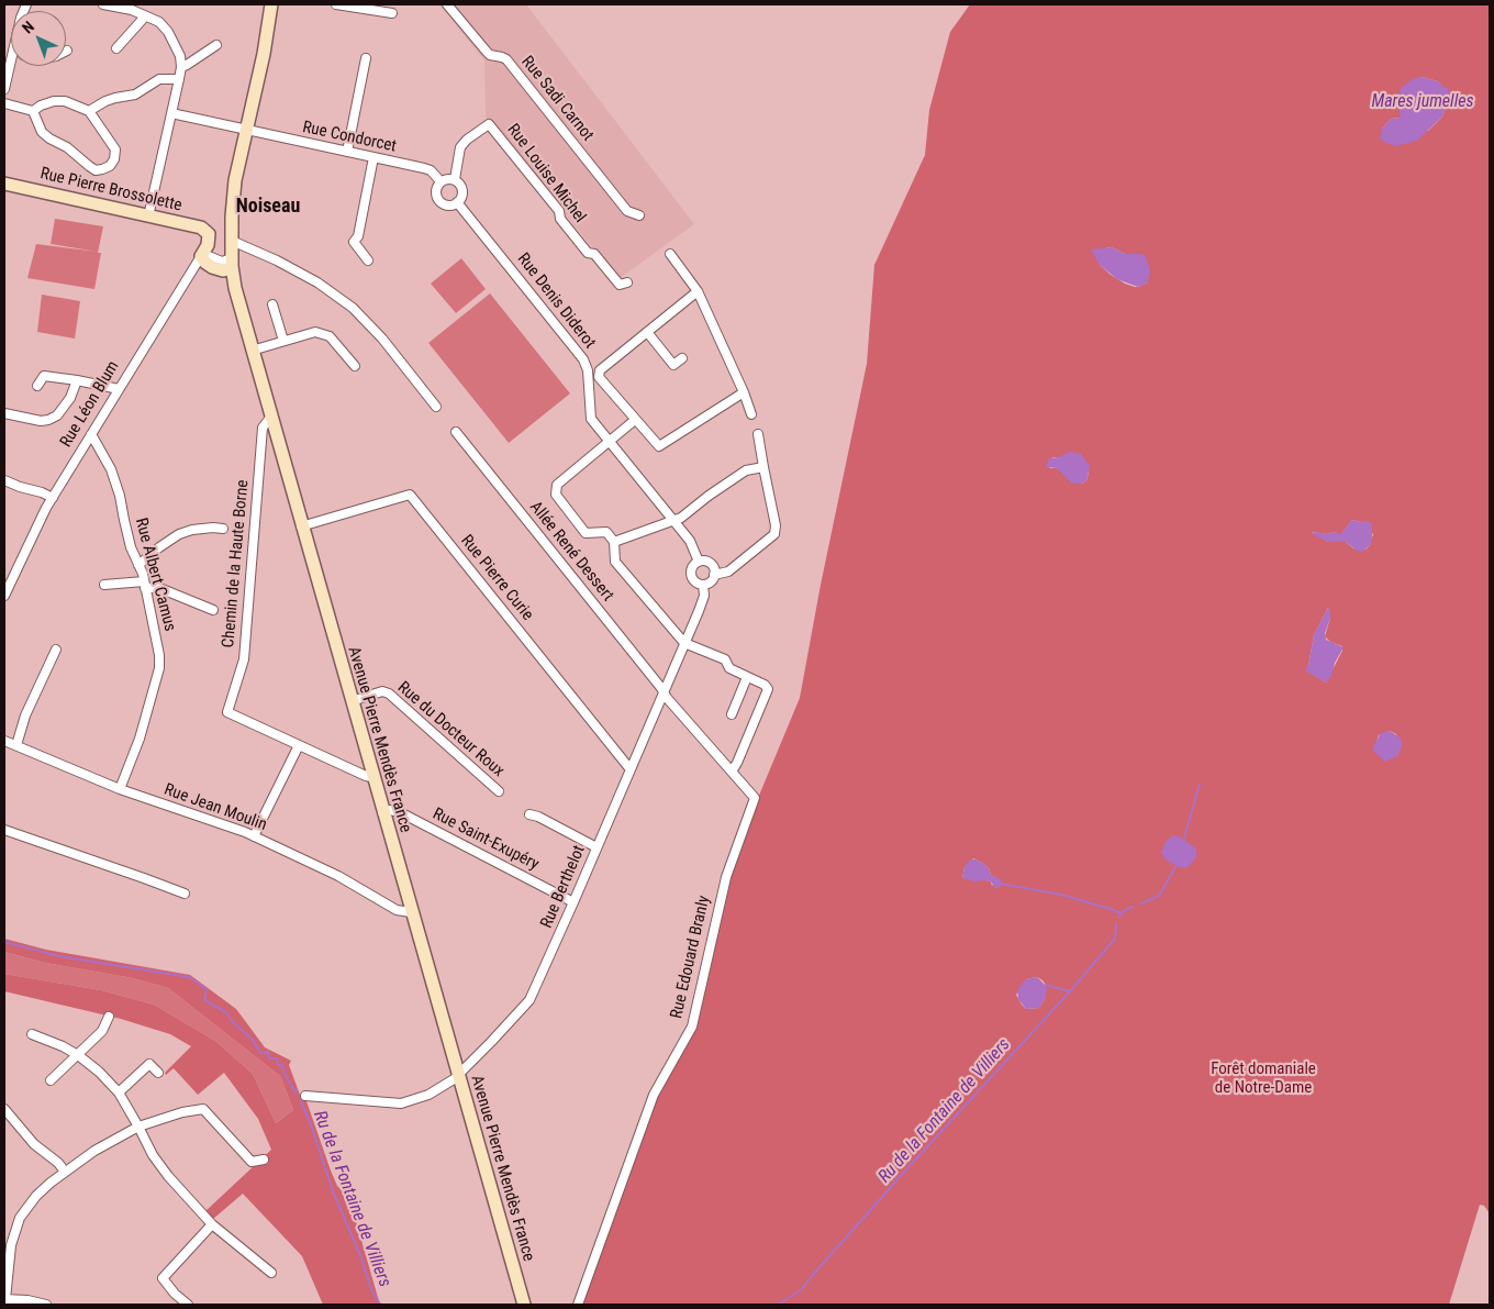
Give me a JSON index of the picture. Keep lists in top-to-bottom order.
{
  "streets": {
    "main road": ["Rue Pierre Brossolette", "Rue Léon Blum", "Avenue Pierre Mendès France"],
    "street": [
      "Rue Sadi Carnot",
      "Rue Condorcet",
      "Rue Louise Michel",
      "Rue Denis Diderot",
      "Allée René Dessert",
      "Chemin de la Haute Borne",
      "Rue Albert Camus",
      "Rue Pierre Curie",
      "Rue du Docteur Roux",
      "Rue Jean Moulin",
      "Rue Saint-Exupéry",
      "Rue Berthelot",
      "Rue Edouard Branly"
    ]
  },
  "crossings": [
    ["Rue Condorcet", "Rue Louise Michel"],
    ["Rue Condorcet", "Rue Denis Diderot"],
    ["Rue Condorcet", "Avenue Pierre Mendès France"],
    ["Rue Louise Michel", "Rue Denis Diderot"],
    ["Rue Pierre Brossolette", "Rue Léon Blum"],
    ["Rue Léon Blum", "Rue Albert Camus"],
    ["Allée René Dessert", "Rue Berthelot"],
    ["Allée René Dessert", "Rue Edouard Branly"],
    ["Chemin de la Haute Borne", "Avenue Pierre Mendès France"],
    ["Rue Albert Camus", "Rue Jean Moulin"],
    ["Rue Pierre Curie", "Avenue Pierre Mendès France"],
    ["Rue Pierre Curie", "Rue Berthelot"],
    ["Rue du Docteur Roux", "Avenue Pierre Mendès France"],
    ["Avenue Pierre Mendès France", "Rue Jean Moulin"],
    ["Avenue Pierre Mendès France", "Rue Saint-Exupéry"],
    ["Avenue Pierre Mendès France", "Rue Berthelot"],
    ["Rue Saint-Exupéry", "Rue Berthelot"]
  ],
  "districts": ["Noiseau"],
  "water": ["Mares jumelles", "Ru de la Fontaine de Villiers"],
  "parks": ["Forêt domaniale de Notre-Dame"],
  "north": "top left"
}
